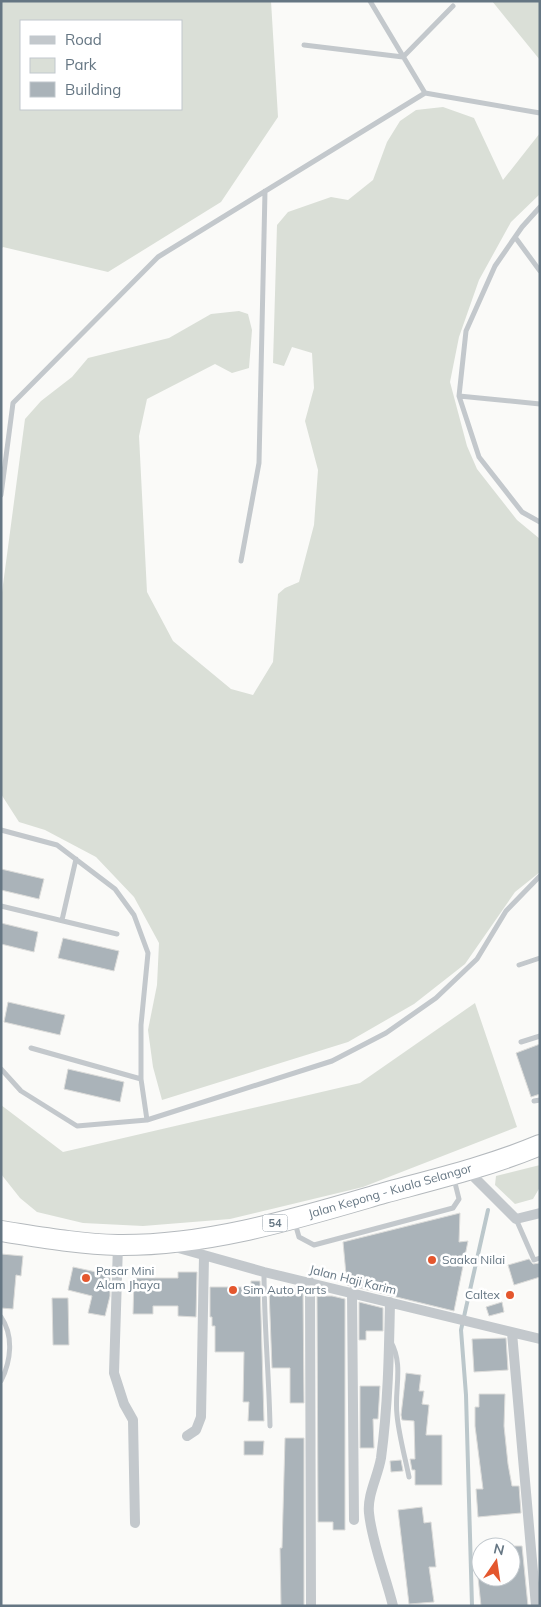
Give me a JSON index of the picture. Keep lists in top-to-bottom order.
{
  "streets": {
    "highway": ["Jalan Kepong - Kuala Selangor", "54"],
    "street": ["Jalan Haji Karim"]
  },
  "crossings": [
    ["Jalan Kepong - Kuala Selangor", "Jalan Haji Karim"]
  ],
  "places": [
    "Saaka Nilai",
    "Pasar Mini Alam Jhaya",
    "Sim Auto Parts",
    "Caltex"
  ],
  "legend": ["Road", "Park", "Building"],
  "north": "top"
}
